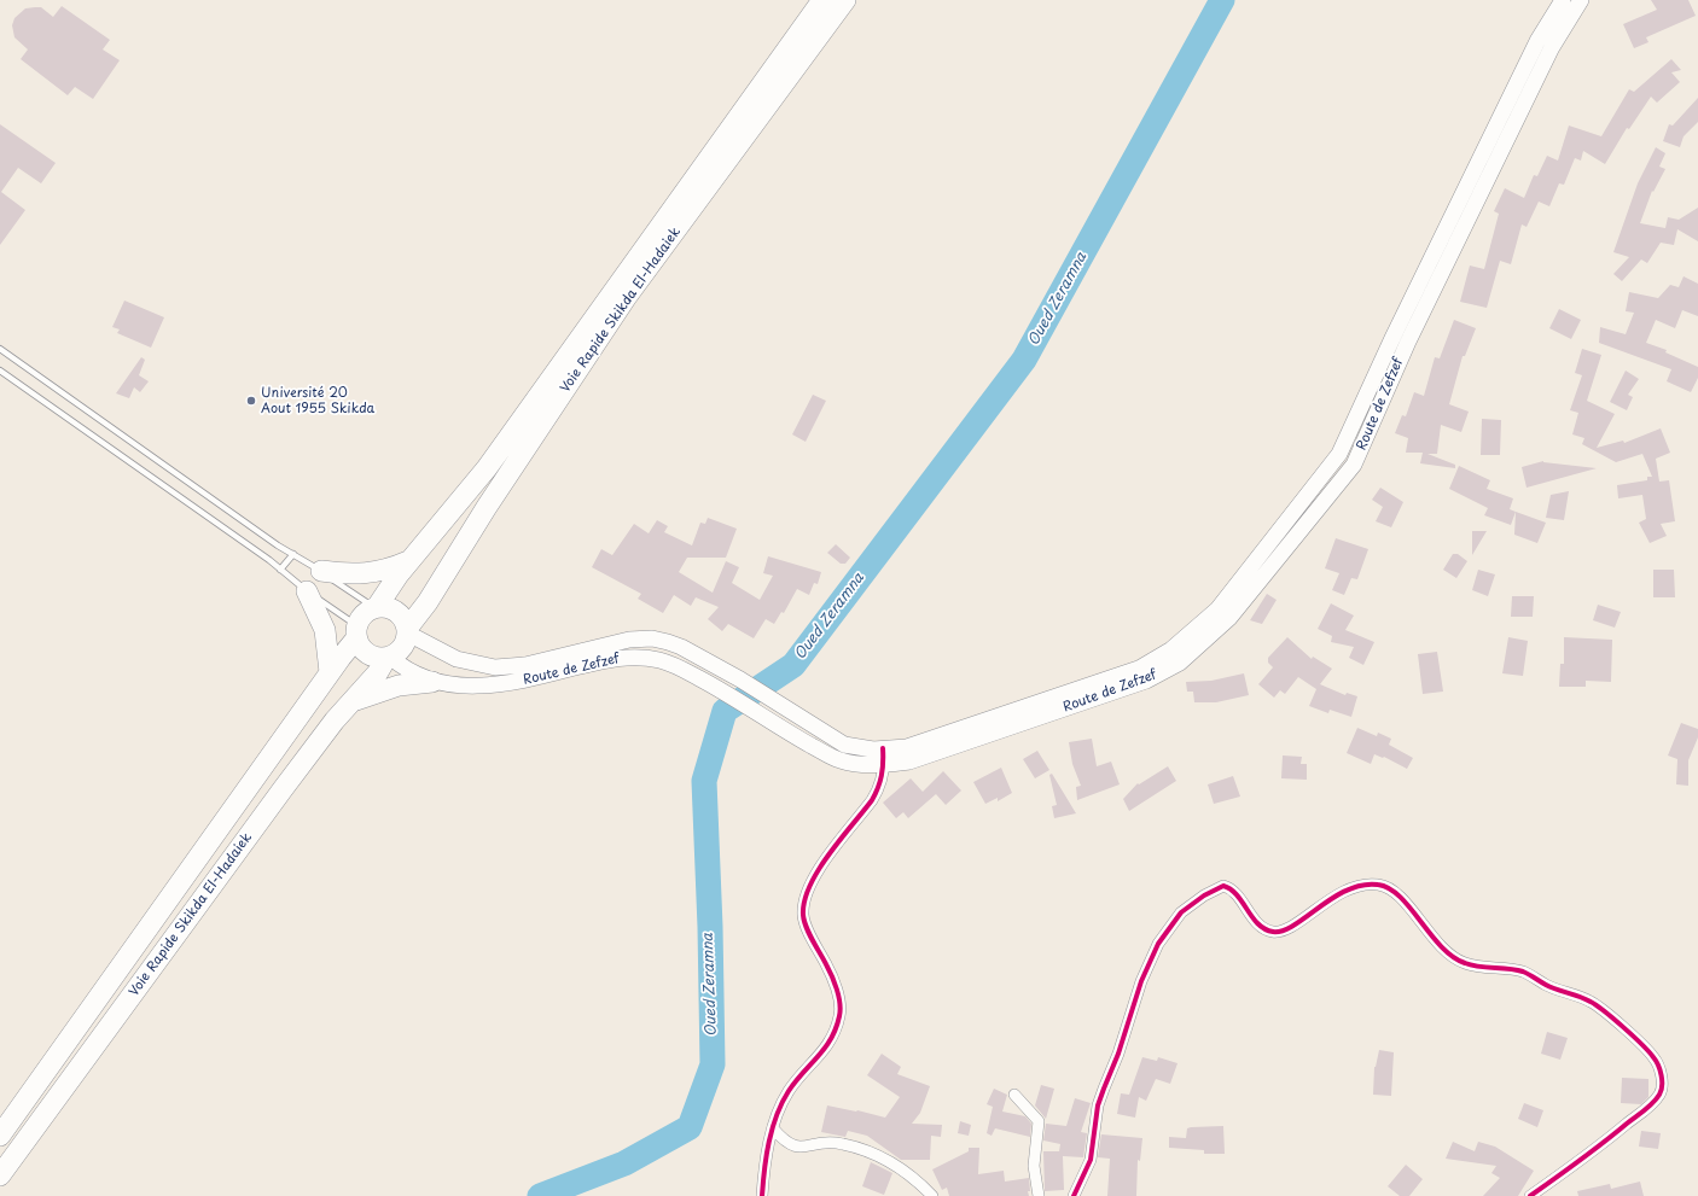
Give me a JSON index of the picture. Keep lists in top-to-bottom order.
{
  "streets": {
    "highway": ["Voie Rapide Skikda El-Hadaiek"],
    "main road": ["Route de Zefzef"]
  },
  "crossings": [
    ["Voie Rapide Skikda El-Hadaiek", "Route de Zefzef"]
  ],
  "water": ["Oued Zeramna"],
  "places": ["Université 20 Aout 1955 Skikda"]
}
